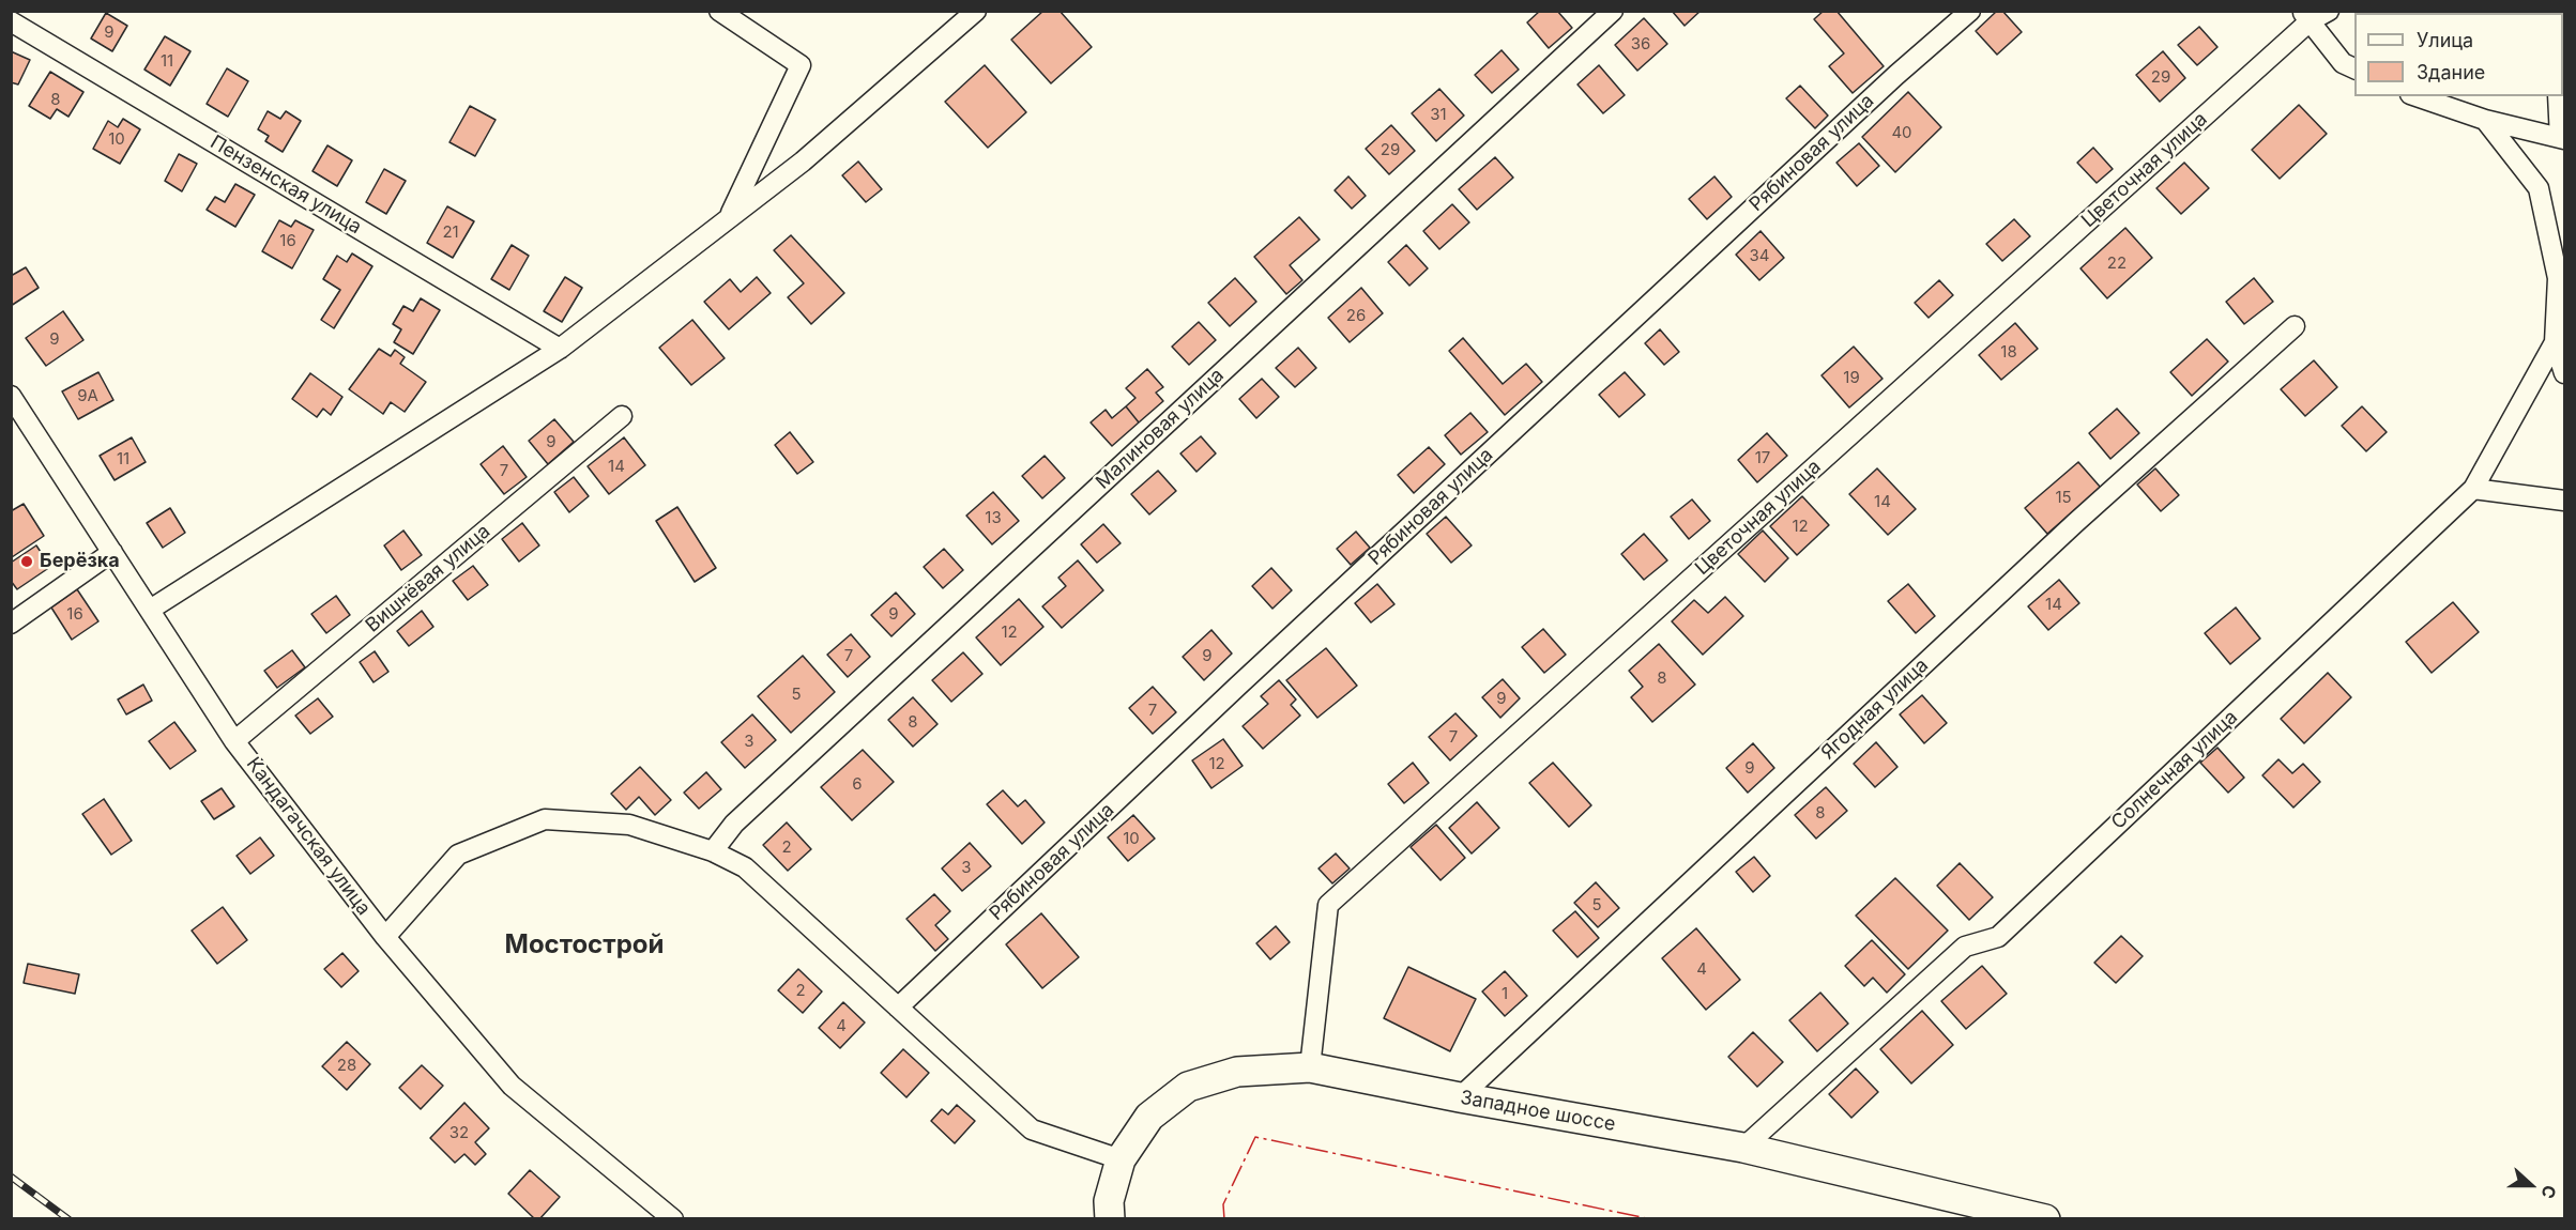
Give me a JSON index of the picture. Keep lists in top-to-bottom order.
{
  "streets": {
    "main road": ["Западное шоссе"],
    "street": [
      "Рябиновая улица",
      "Цветочная улица",
      "Пензенская улица",
      "Малиновая улица",
      "Вишнёвая улица",
      "Ягодная улица",
      "Солнечная улица",
      "Кандагачская улица"
    ]
  },
  "crossings": [
    ["Цветочная улица", "Западное шоссе"],
    ["Вишнёвая улица", "Кандагачская улица"],
    ["Ягодная улица", "Западное шоссе"],
    ["Солнечная улица", "Западное шоссе"]
  ],
  "districts": ["Мостострой"],
  "places": ["Берёзка"],
  "house_numbers": [
    "9",
    "36",
    "11",
    "29",
    "8",
    "31",
    "40",
    "10",
    "29",
    "21",
    "16",
    "34",
    "22",
    "26",
    "9",
    "18",
    "19",
    "9А",
    "9",
    "17",
    "11",
    "14",
    "7",
    "15",
    "14",
    "13",
    "12",
    "14",
    "16",
    "9",
    "12",
    "7",
    "9",
    "8",
    "5",
    "9",
    "7",
    "8",
    "7",
    "3",
    "12",
    "9",
    "6",
    "8",
    "10",
    "2",
    "3",
    "5",
    "4",
    "2",
    "1",
    "4",
    "28",
    "32"
  ],
  "legend": ["Улица", "Здание"],
  "north": "right"
}
